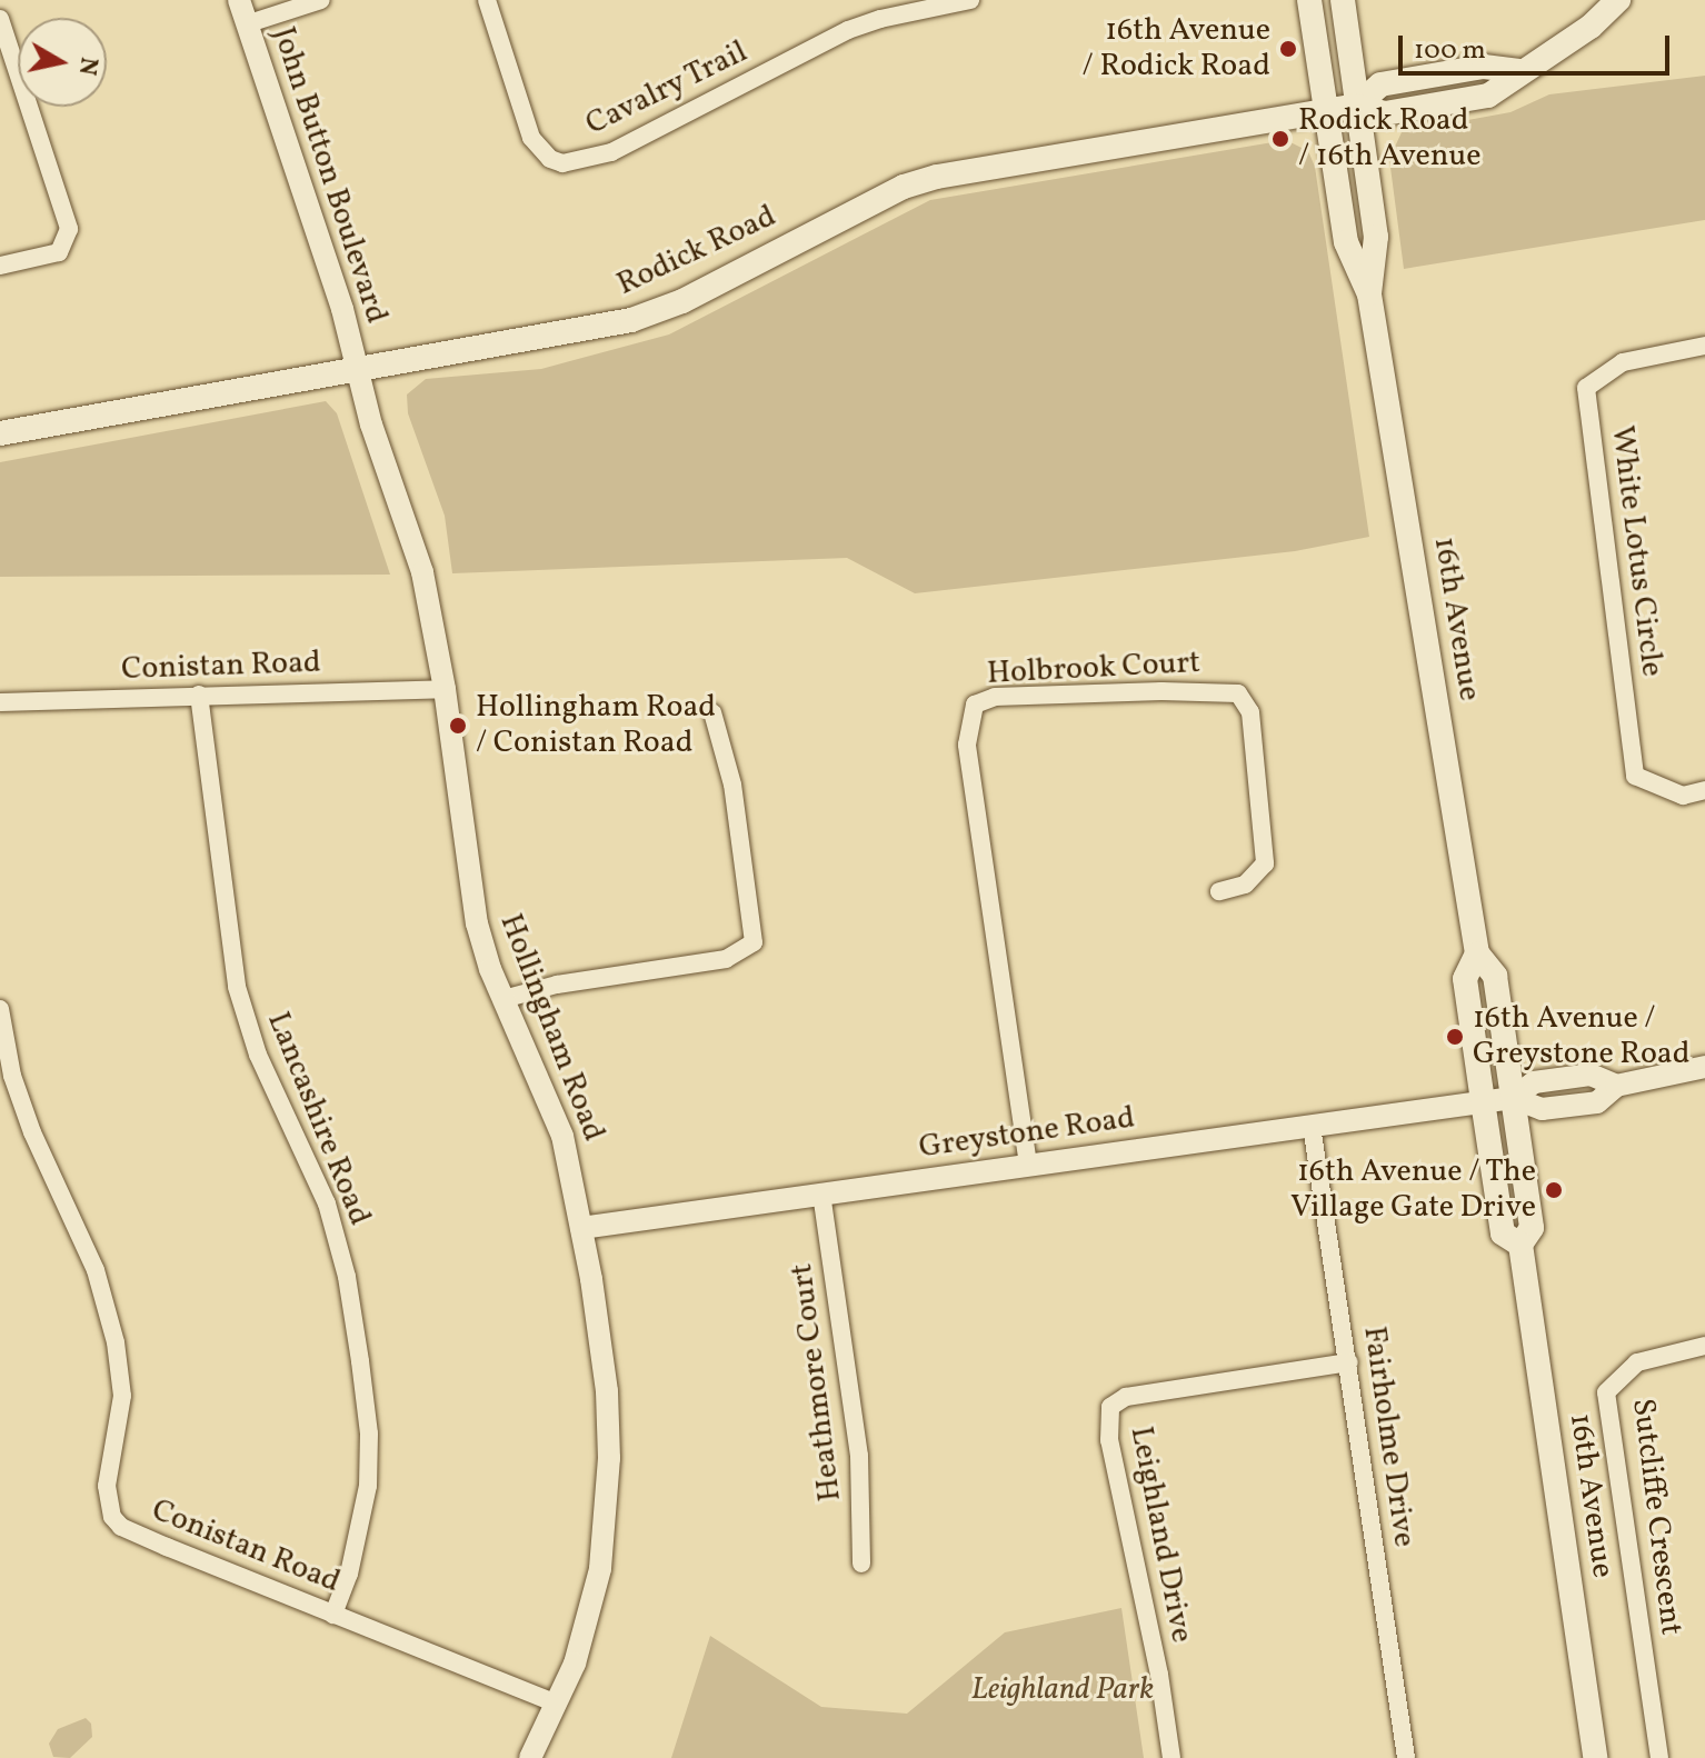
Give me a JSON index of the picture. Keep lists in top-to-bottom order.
{
  "streets": {
    "main road": ["Rodick Road", "16th Avenue"],
    "street": [
      "Cavalry Trail",
      "John Button Boulevard",
      "White Lotus Circle",
      "Conistan Road",
      "Holbrook Court",
      "Hollingham Road",
      "Lancashire Road",
      "Greystone Road",
      "Heathmore Court",
      "Fairholme Drive",
      "Sutcliffe Crescent",
      "Leighland Drive"
    ]
  },
  "crossings": [
    ["John Button Boulevard", "Rodick Road"],
    ["John Button Boulevard", "Hollingham Road"],
    ["Rodick Road", "16th Avenue"],
    ["Rodick Road", "Hollingham Road"],
    ["16th Avenue", "Greystone Road"],
    ["Conistan Road", "Hollingham Road"],
    ["Conistan Road", "Lancashire Road"],
    ["Holbrook Court", "Greystone Road"],
    ["Hollingham Road", "Greystone Road"],
    ["Greystone Road", "Heathmore Court"],
    ["Greystone Road", "Fairholme Drive"],
    ["Fairholme Drive", "Leighland Drive"]
  ],
  "parks": ["Leighland Park"],
  "places": [
    "16th Avenue / Rodick Road",
    "Rodick Road / 16th Avenue",
    "Hollingham Road / Conistan Road",
    "16th Avenue / Greystone Road",
    "16th Avenue / The Village Gate Drive"
  ],
  "scale_bar": "100 m",
  "north": "right"
}
